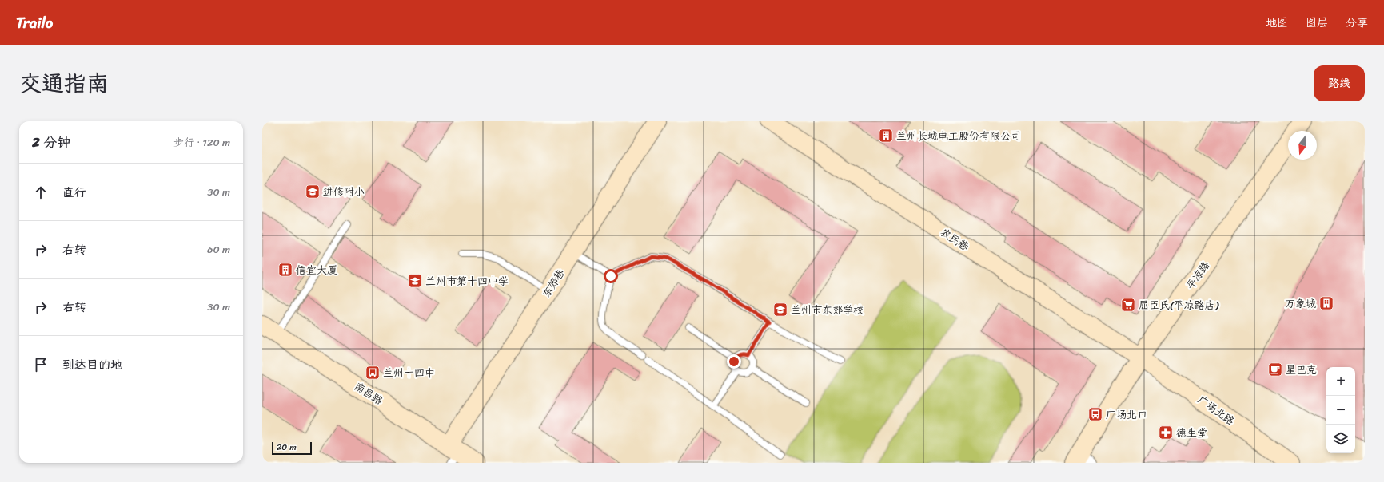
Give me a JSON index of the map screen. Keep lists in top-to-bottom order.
{
  "streets": {
    "street": [
      "农民巷",
      "平凉路",
      "东郊巷",
      "南昌路",
      "广场北路"
    ]
  },
  "crossings": [
    ["农民巷", "平凉路"],
    ["农民巷", "广场北路"],
    ["平凉路", "广场北路"],
    ["东郊巷", "南昌路"]
  ],
  "places": {
    "building": ["兰州长城电工股份有限公司", "信宜大厦", "万象城"],
    "school or university": ["进修附小", "兰州市第十四中学", "兰州市东郊学校"],
    "supermarket": ["屈臣氏(平凉路店)"],
    "cafe": ["星巴克"],
    "bus stop": ["兰州十四中", "广场北口"],
    "pharmacy": ["德生堂"]
  },
  "scale_bar": "20 m",
  "north": "bottom",
  "page": {
    "header": "Trailo",
    "nav": ["地图", "图层", "分享"],
    "title": "交通指南",
    "buttons": "路线",
    "heading": ["2 分钟", "步行 · 120 m"],
    "list": [
      ["直行", "30 m"],
      ["右转", "60 m"],
      ["右转", "30 m"],
      "到达目的地"
    ],
    "map_buttons": ["+", "−"],
    "scale": "20 m"
  }
}
